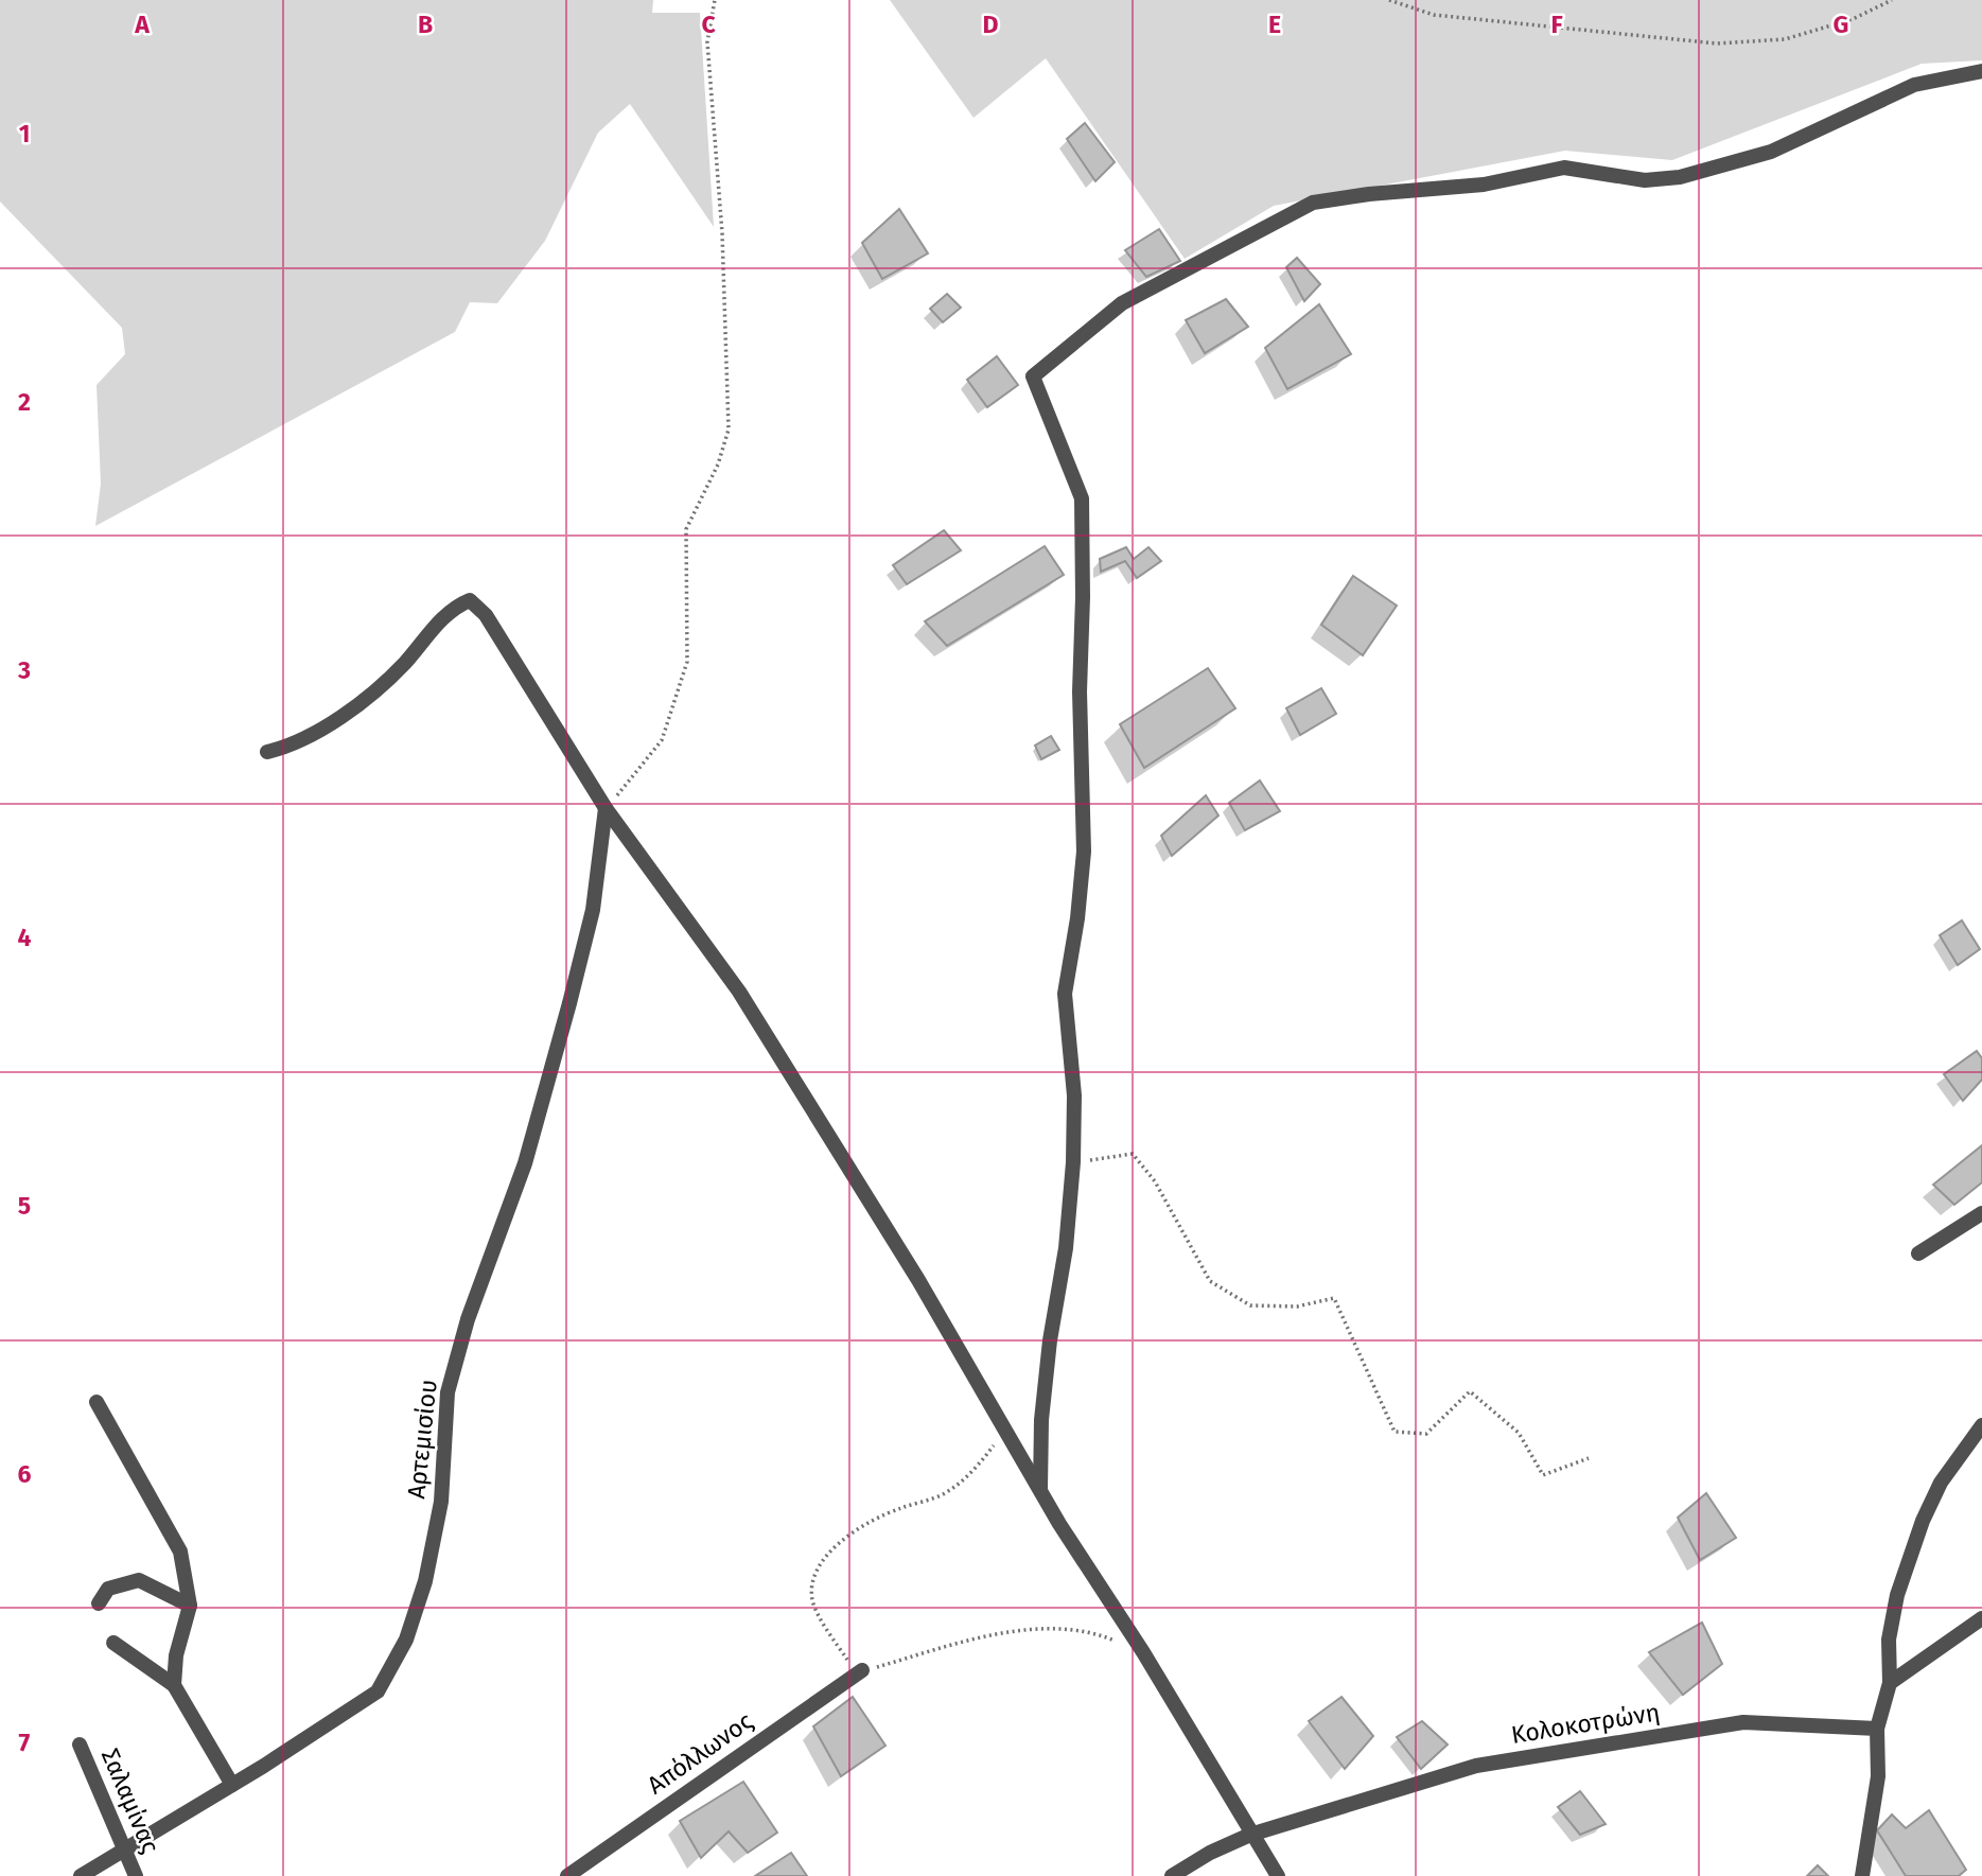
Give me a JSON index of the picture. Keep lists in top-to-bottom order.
{
  "streets": {
    "street": [
      "Αρτεμισίου",
      "Κολοκοτρώνη",
      "Απόλλωνος",
      "Σαλαμίνας"
    ]
  },
  "crossings": [
    ["Αρτεμισίου", "Σαλαμίνας"]
  ],
  "grid": {
    "columns": [
      "A",
      "B",
      "C",
      "D",
      "E",
      "F",
      "G"
    ],
    "rows": [
      "1",
      "2",
      "3",
      "4",
      "5",
      "6",
      "7"
    ]
  }
}
